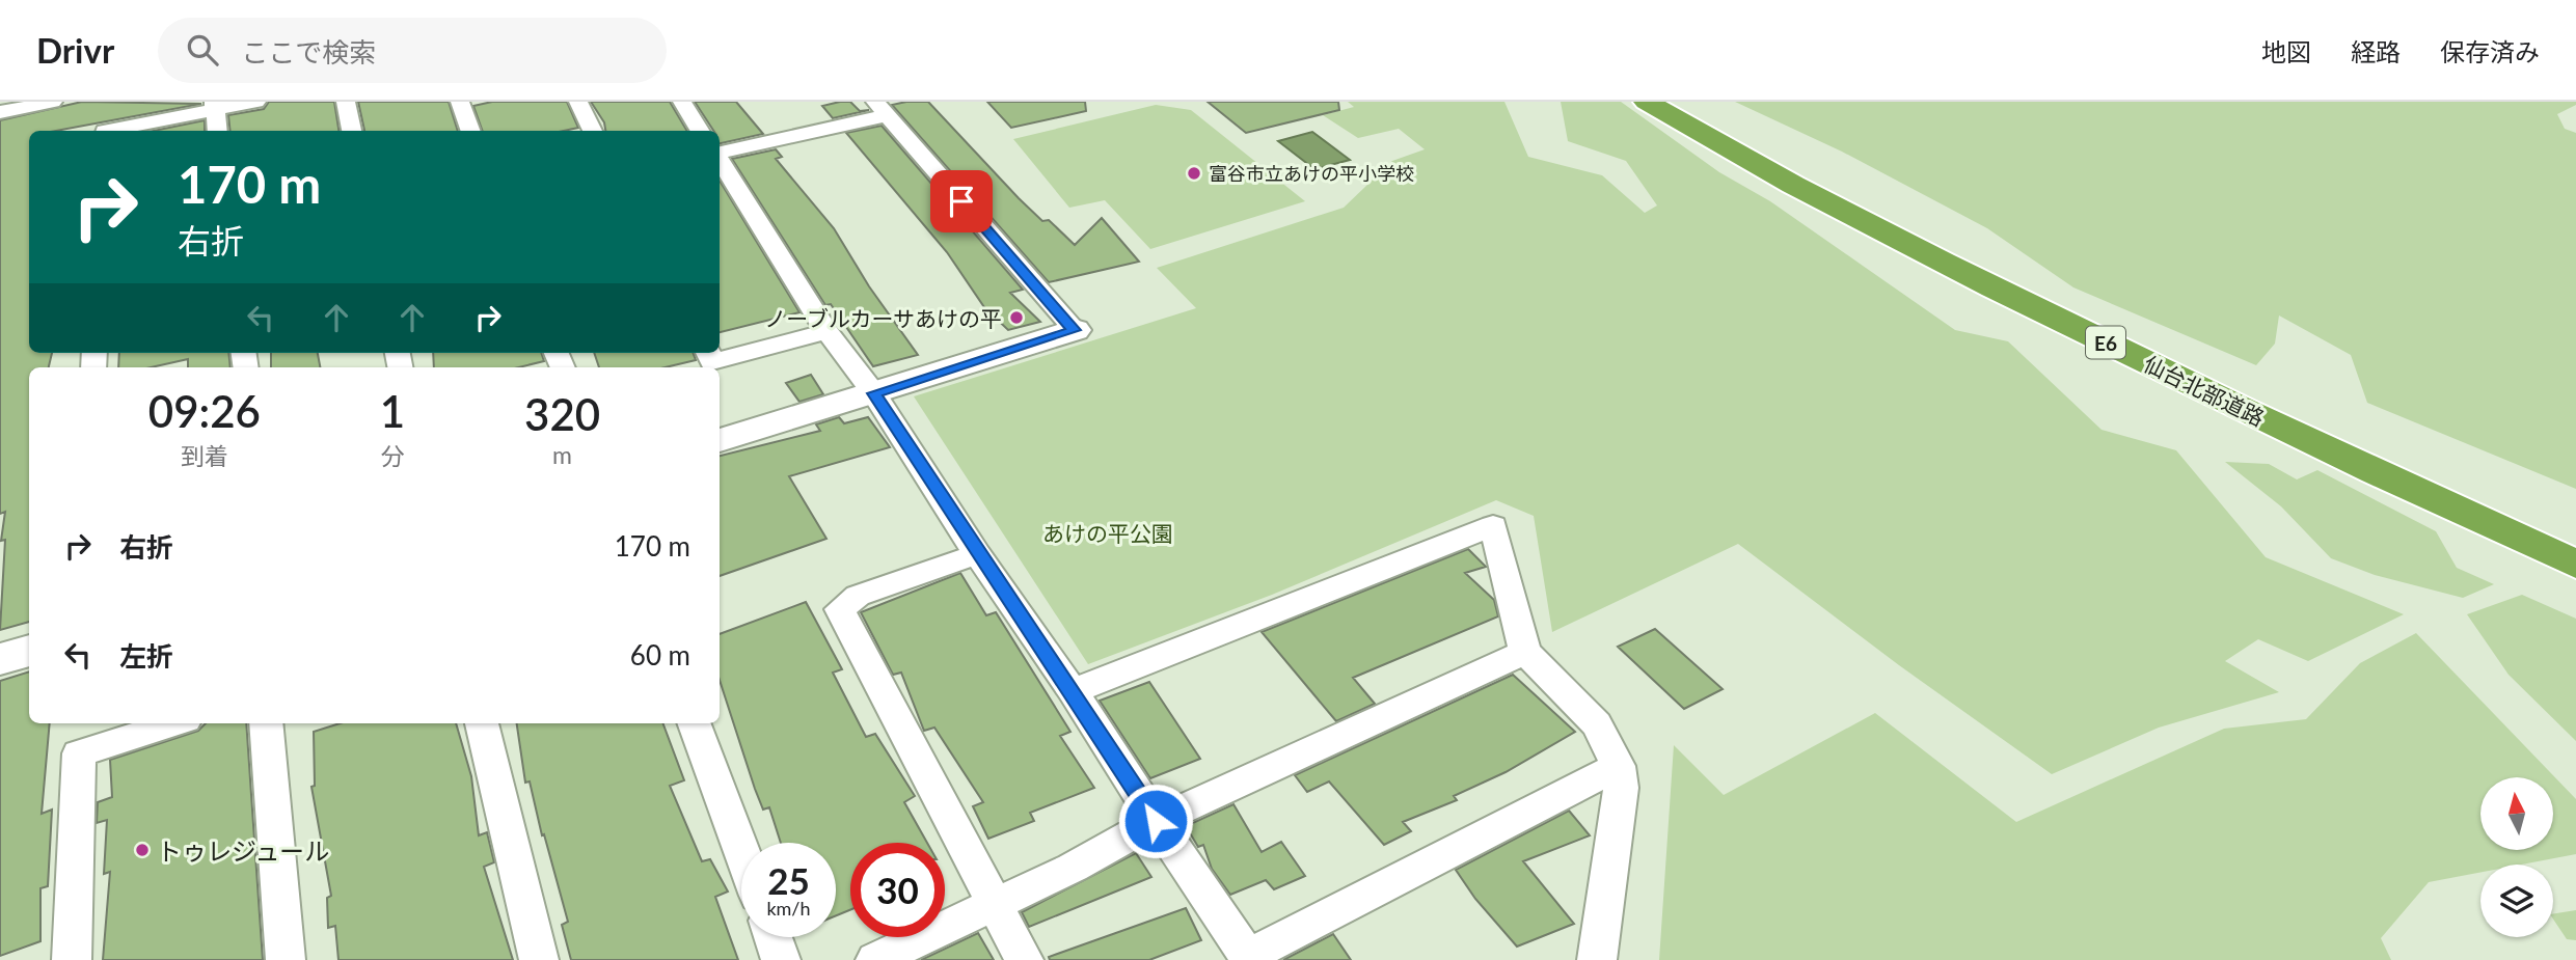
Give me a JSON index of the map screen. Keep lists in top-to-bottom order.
{
  "streets": {
    "highway": ["E6", "仙台北部道路"]
  },
  "parks": ["あけの平公園"],
  "places": ["富谷市立あけの平小学校", "ノーブルカーサあけの平", "トゥレジュール"],
  "north": "top",
  "page": {
    "header": "Drivr",
    "search": "ここで検索",
    "nav": ["地図", "経路", "保存済み"],
    "turn": ["170 m", "右折"],
    "eta": [
      "09:26",
      "到着",
      "1",
      "分",
      "320",
      "m"
    ],
    "list": [
      {
        "name": "右折",
        "value": "170 m"
      },
      {
        "name": "左折",
        "value": "60 m"
      }
    ],
    "speed": "25 km/h",
    "limit": "30"
  }
}
